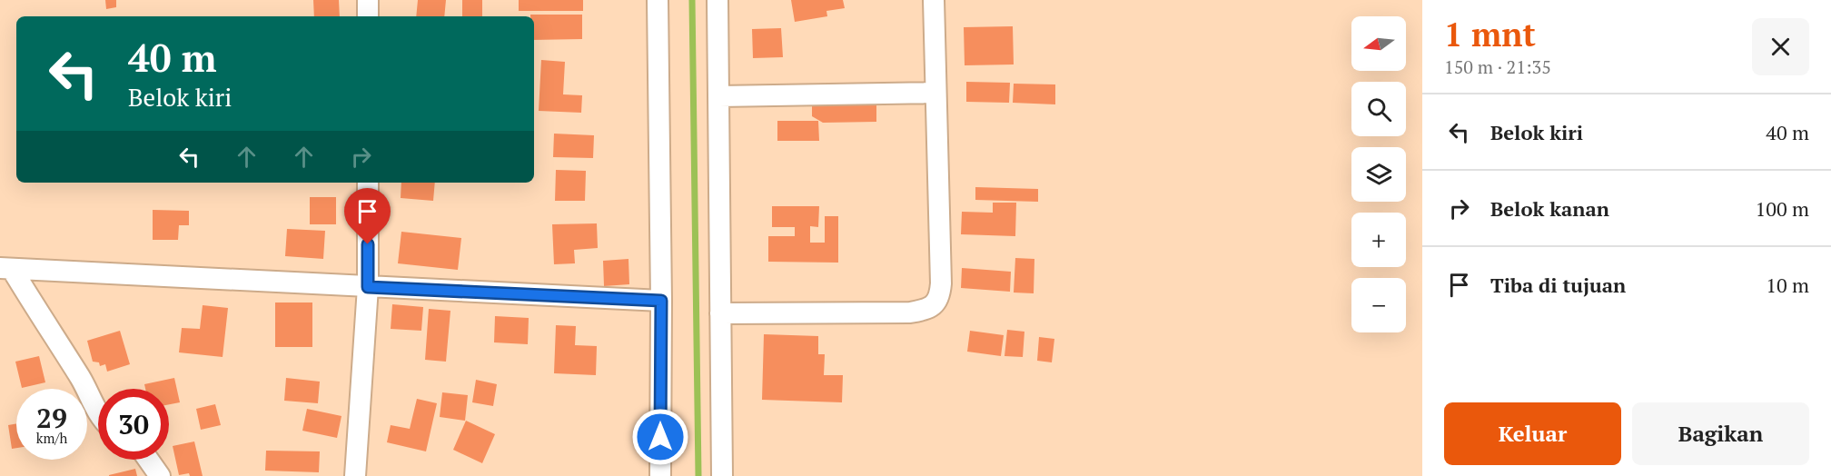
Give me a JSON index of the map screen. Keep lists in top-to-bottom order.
{
  "north": "left",
  "page": {
    "heading": ["1 mnt", "150 m · 21:35"],
    "map_buttons": ["+", "−"],
    "turn": ["40 m", "Belok kiri"],
    "list": [
      {
        "name": "Belok kiri",
        "value": "40 m"
      },
      {
        "name": "Belok kanan",
        "value": "100 m"
      },
      {
        "name": "Tiba di tujuan",
        "value": "10 m"
      }
    ],
    "speed": "29 km/h",
    "limit": "30",
    "buttons": ["Keluar", "Bagikan"]
  }
}
